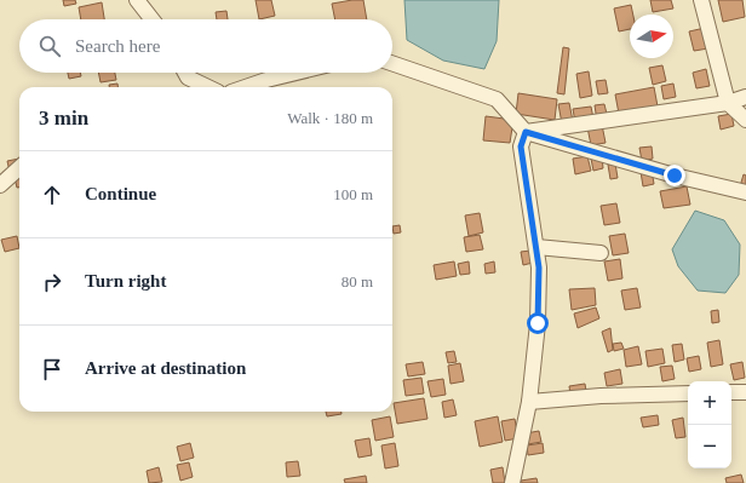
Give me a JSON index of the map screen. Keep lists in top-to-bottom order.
{
  "north": "right",
  "page": {
    "search": "Search here",
    "heading": ["3 min", "Walk · 180 m"],
    "list": [
      ["Continue", "100 m"],
      ["Turn right", "80 m"],
      "Arrive at destination"
    ],
    "map_buttons": ["+", "−"]
  }
}
